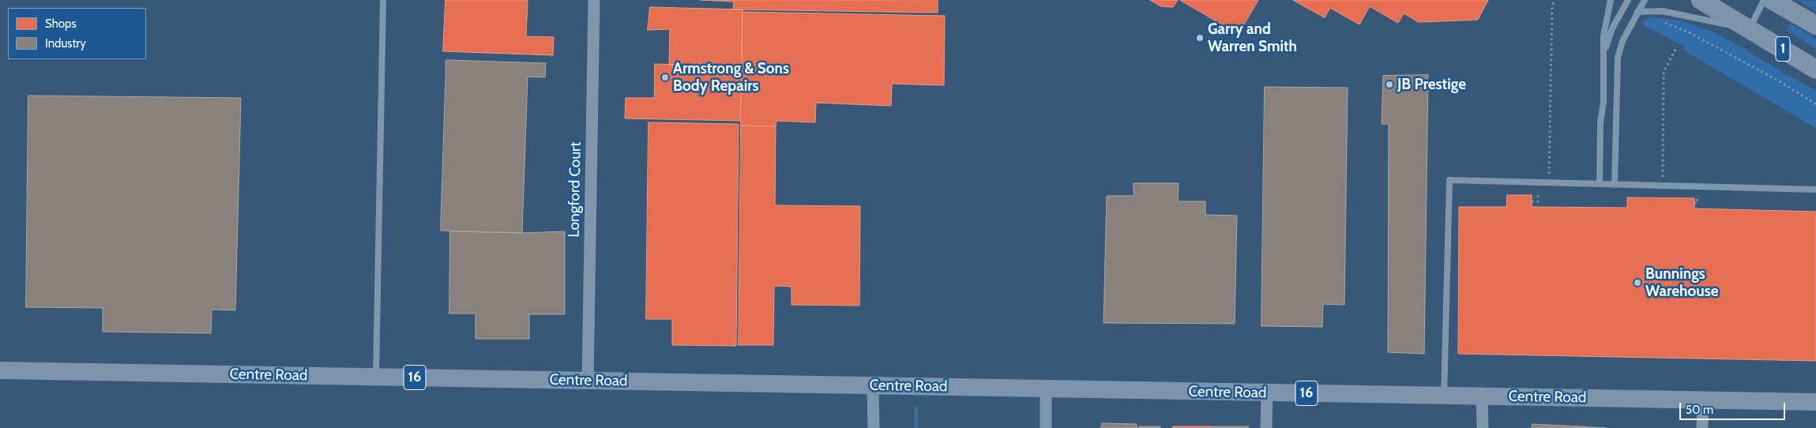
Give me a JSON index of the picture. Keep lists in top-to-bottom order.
{
  "streets": {
    "highway": ["1"],
    "main road": ["Centre Road", "16"],
    "street": ["Longford Court"]
  },
  "crossings": [
    ["Longford Court", "Centre Road"]
  ],
  "places": [
    "Garry and Warren Smith",
    "Armstrong & Sons Body Repairs",
    "JB Prestige",
    "Bunnings Warehouse"
  ],
  "legend": ["Shops", "Industry"],
  "scale_bar": "50 m"
}
